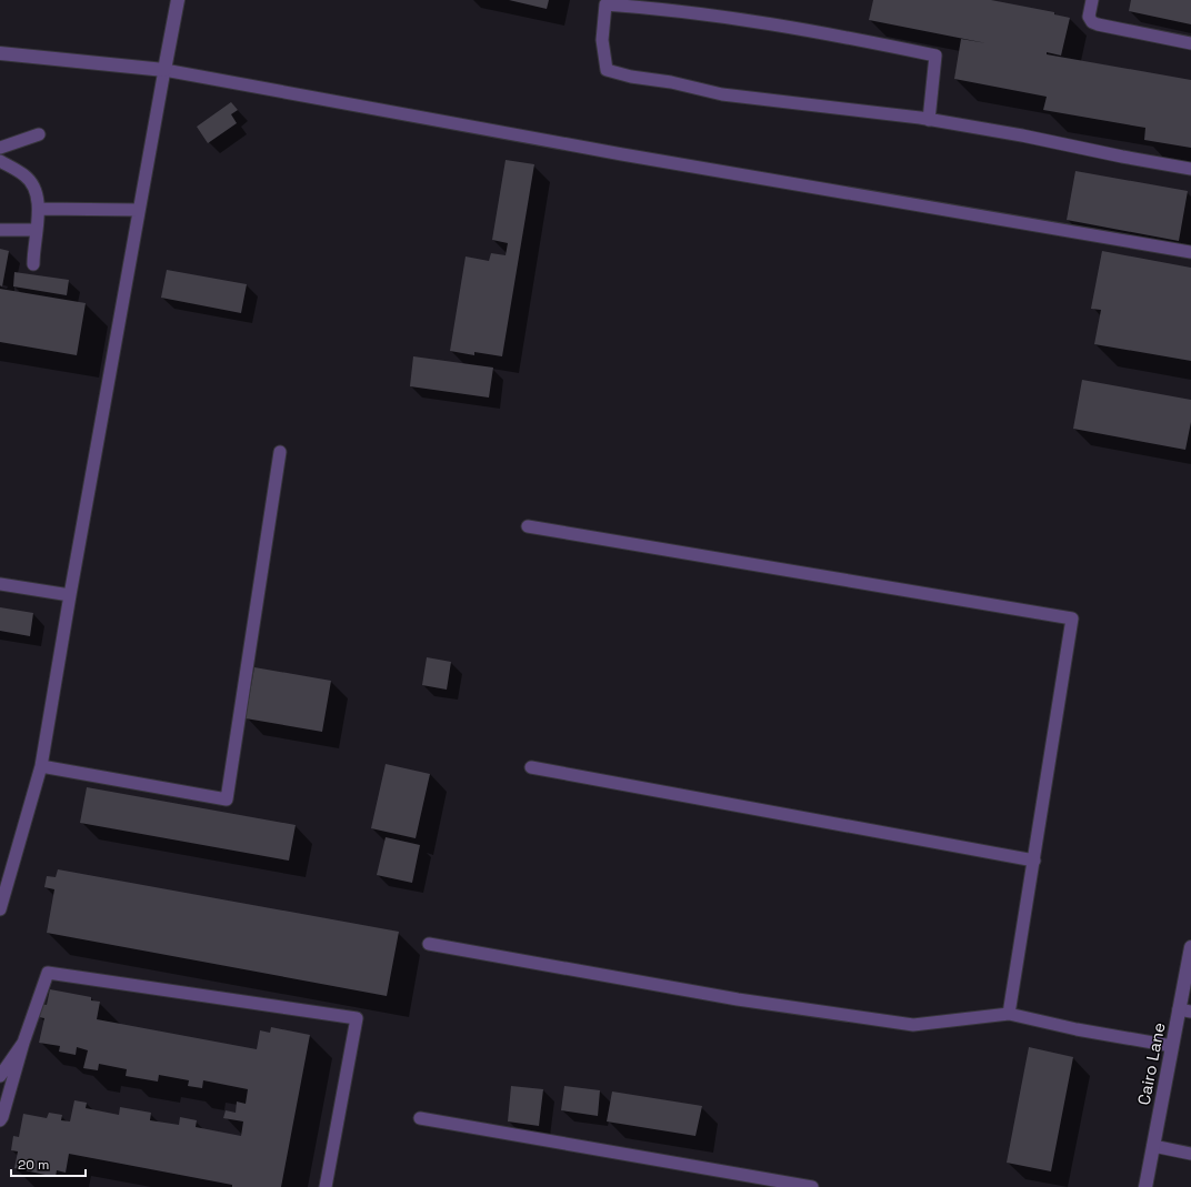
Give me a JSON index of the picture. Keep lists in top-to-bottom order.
{
  "streets": {
    "street": ["Cairo Lane"]
  },
  "scale_bar": "20 m"
}
